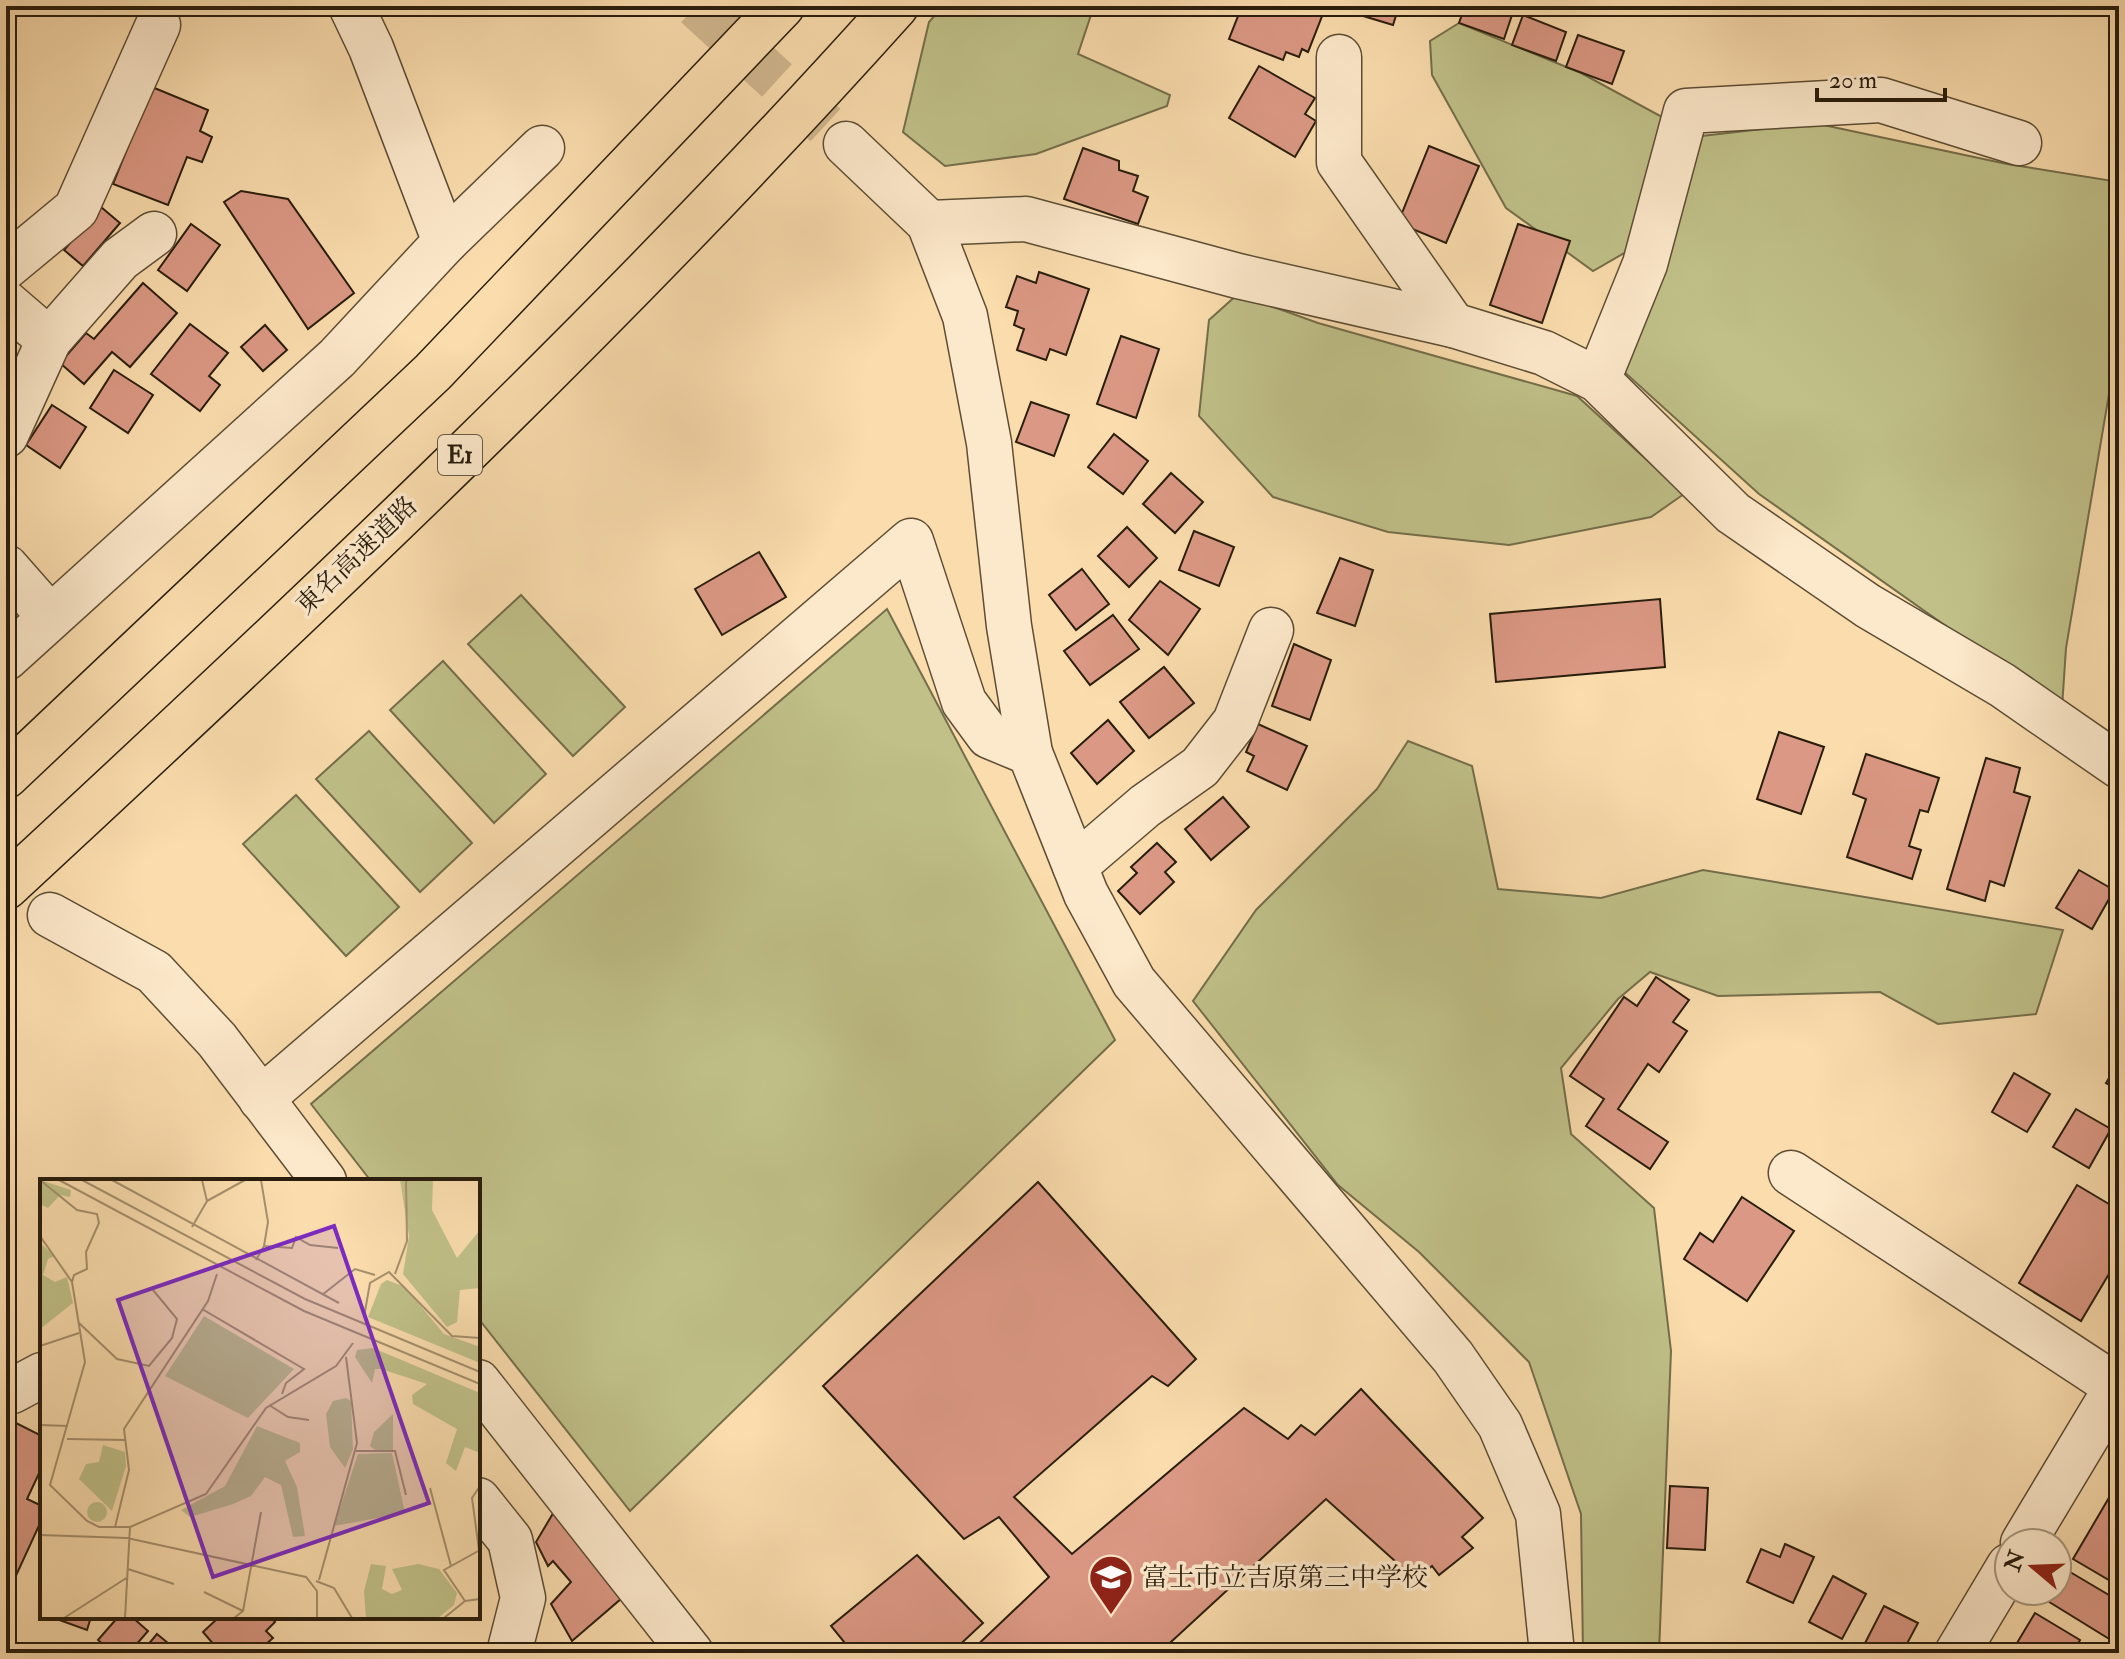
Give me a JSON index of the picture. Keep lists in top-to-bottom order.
{
  "streets": {
    "highway": ["E1", "東名高速道路"]
  },
  "places": {
    "school or university": ["富士市立吉原第三中学校"]
  },
  "scale_bar": "20 m",
  "north": "left"
}
